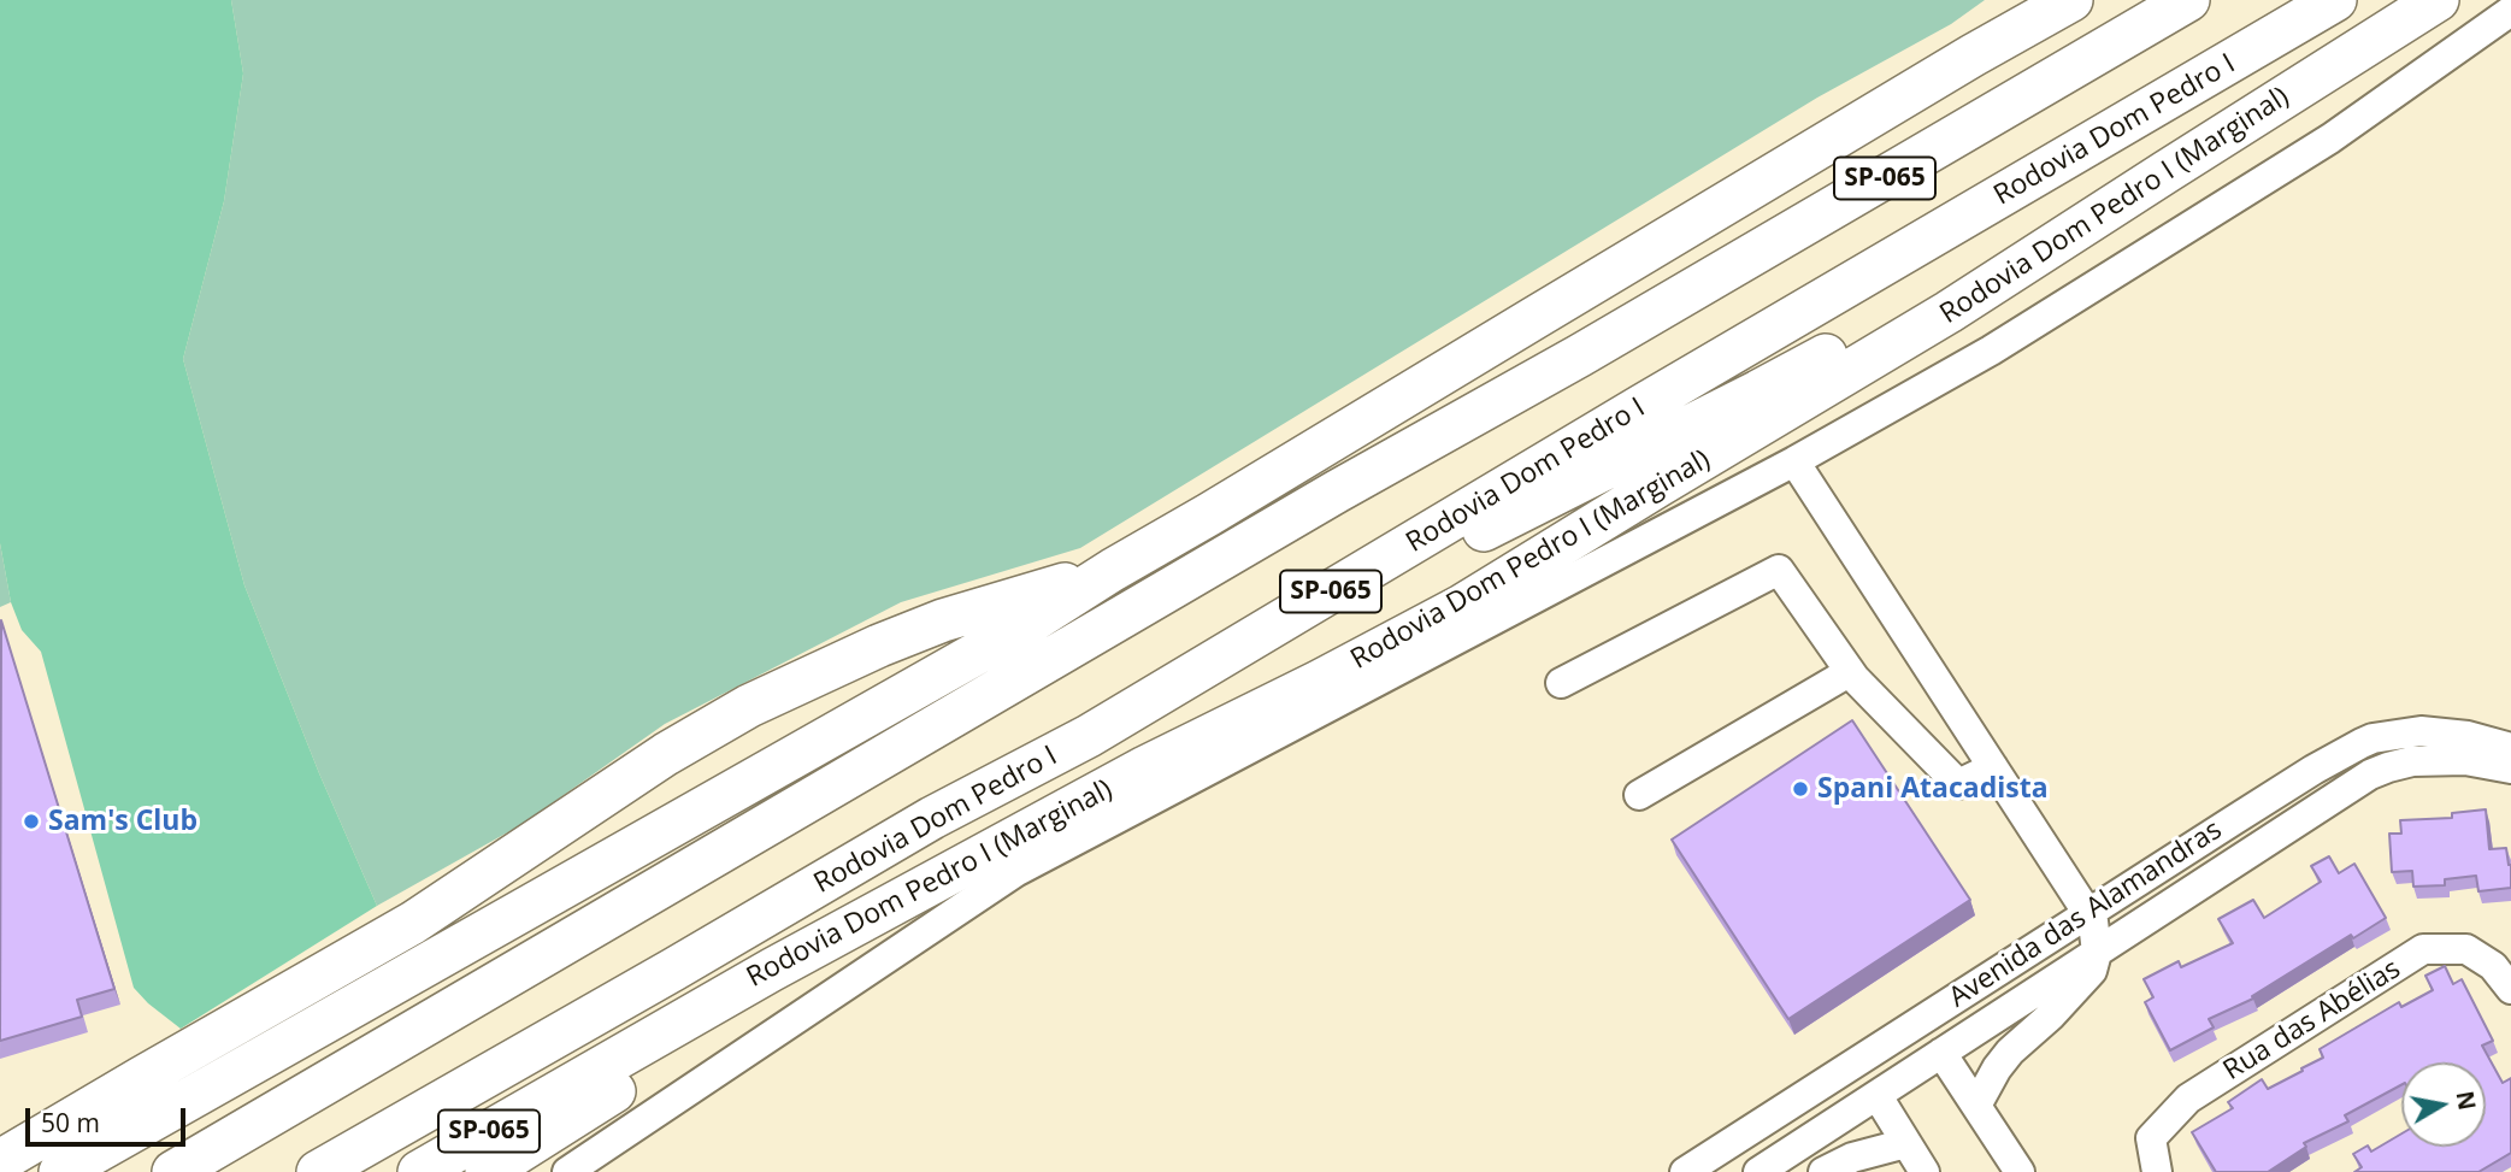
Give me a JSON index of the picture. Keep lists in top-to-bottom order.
{
  "streets": {
    "highway": ["Rodovia Dom Pedro I", "SP-065", "Rodovia Dom Pedro I (Marginal)"],
    "street": ["Avenida das Alamandras", "Rua das Abélias"]
  },
  "places": ["Spani Atacadista", "Sam's Club"],
  "scale_bar": "50 m",
  "north": "right"
}
